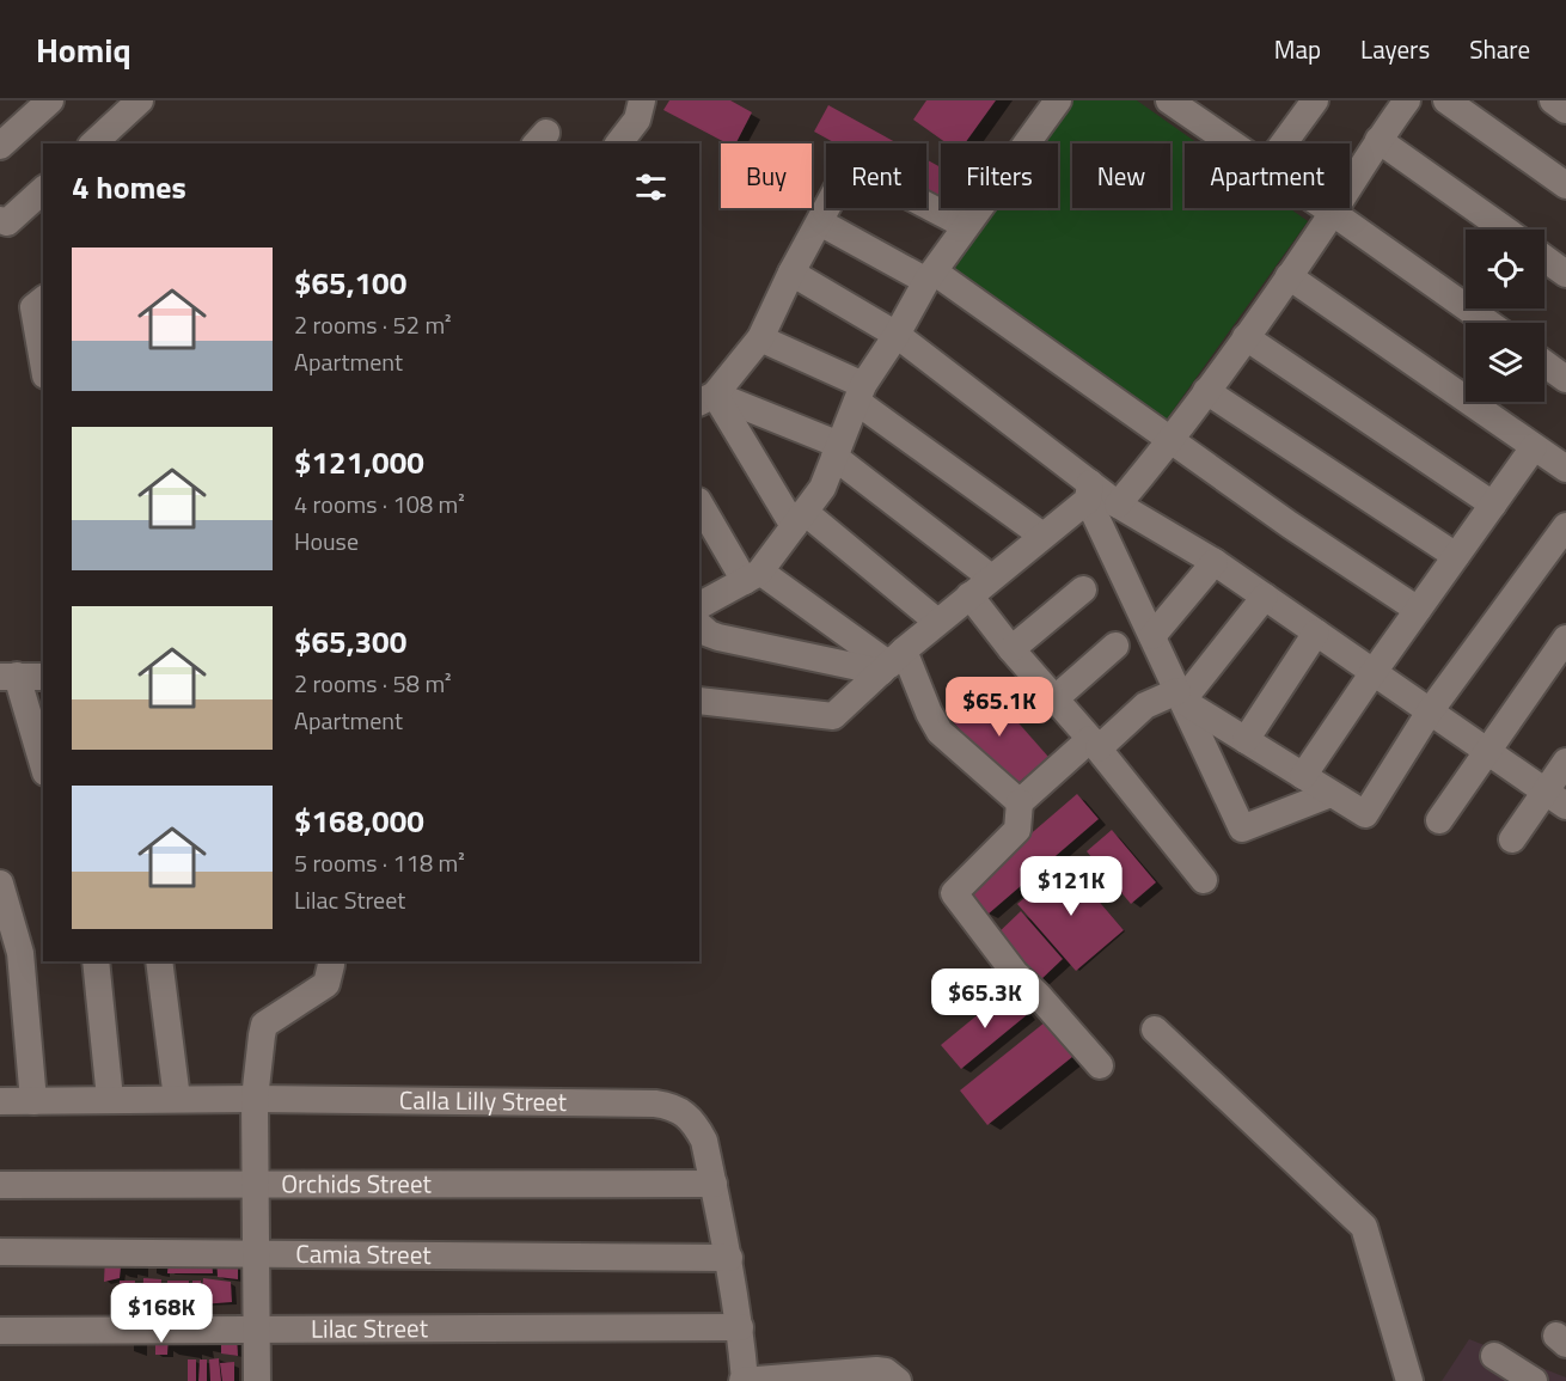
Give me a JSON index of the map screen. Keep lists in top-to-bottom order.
{
  "streets": {
    "street": [
      "Calla Lilly Street",
      "Orchids Street",
      "Camia Street",
      "Lilac Street"
    ]
  },
  "crossings": [
    ["Calla Lilly Street", "Orchids Street"],
    ["Calla Lilly Street", "Camia Street"],
    ["Calla Lilly Street", "Lilac Street"]
  ],
  "page": {
    "header": "Homiq",
    "nav": ["Map", "Layers", "Share"],
    "chip": [
      "Buy",
      "Rent",
      "Filters",
      "New",
      "Apartment"
    ],
    "heading": "4 homes",
    "list": [
      {
        "name": "$65,100",
        "note": "2 rooms · 52 m² · Apartment"
      },
      {
        "name": "$121,000",
        "note": "4 rooms · 108 m² · House"
      },
      {
        "name": "$65,300",
        "note": "2 rooms · 58 m² · Apartment"
      },
      {
        "name": "$168,000",
        "note": "5 rooms · 118 m² · Lilac Street"
      }
    ],
    "price": [
      "$65.1K",
      "$121K",
      "$65.3K",
      "$168K"
    ]
  }
}
